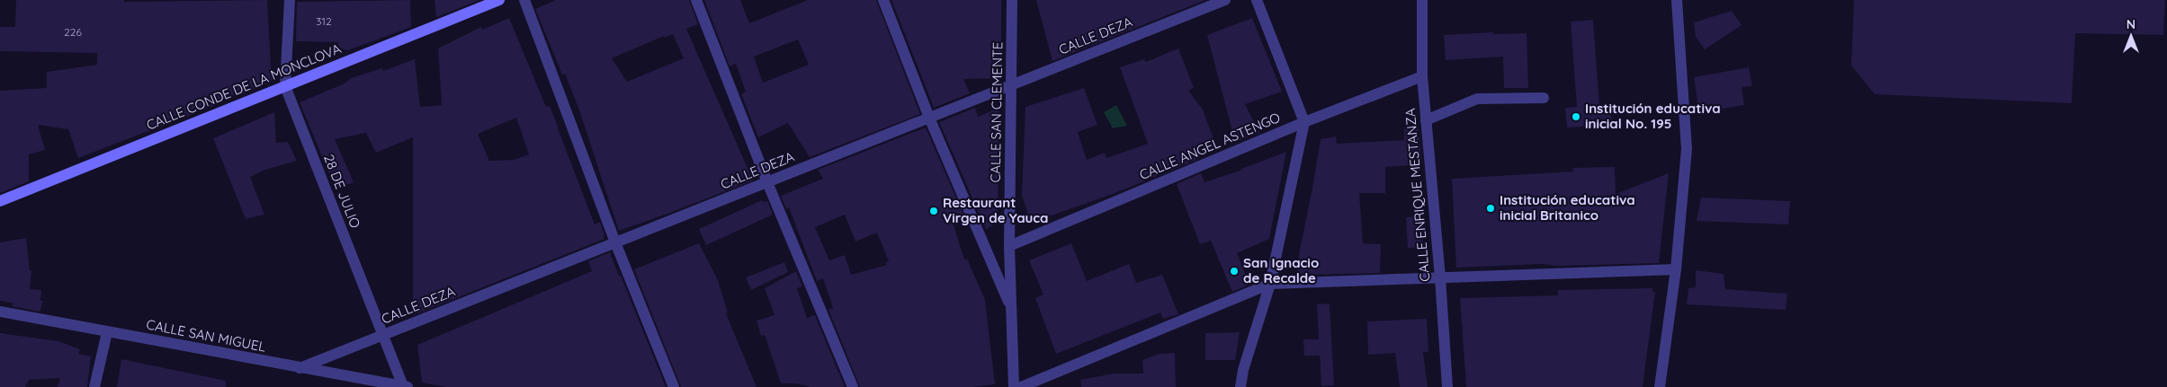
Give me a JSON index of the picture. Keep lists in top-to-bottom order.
{
  "streets": {
    "street": [
      "CALLE DEZA",
      "CALLE CONDE DE LA MONCLOVA",
      "CALLE SAN CLEMENTE",
      "CALLE ANGEL ASTENGO",
      "28 DE JULIO",
      "CALLE ENRIQUE MESTANZA",
      "CALLE SAN MIGUEL"
    ]
  },
  "crossings": [
    ["CALLE DEZA", "CALLE SAN CLEMENTE"],
    ["CALLE DEZA", "28 DE JULIO"],
    ["CALLE DEZA", "CALLE SAN MIGUEL"],
    ["CALLE CONDE DE LA MONCLOVA", "28 DE JULIO"],
    ["CALLE SAN CLEMENTE", "CALLE ANGEL ASTENGO"],
    ["CALLE ANGEL ASTENGO", "CALLE ENRIQUE MESTANZA"],
    ["28 DE JULIO", "CALLE SAN MIGUEL"]
  ],
  "places": [
    "Institución educativa inicial No. 195",
    "Institución educativa inicial Britanico",
    "Restaurant Virgen de Yauca",
    "San Ignacio de Recalde"
  ],
  "house_numbers": ["312", "226"],
  "north": "top"
}
